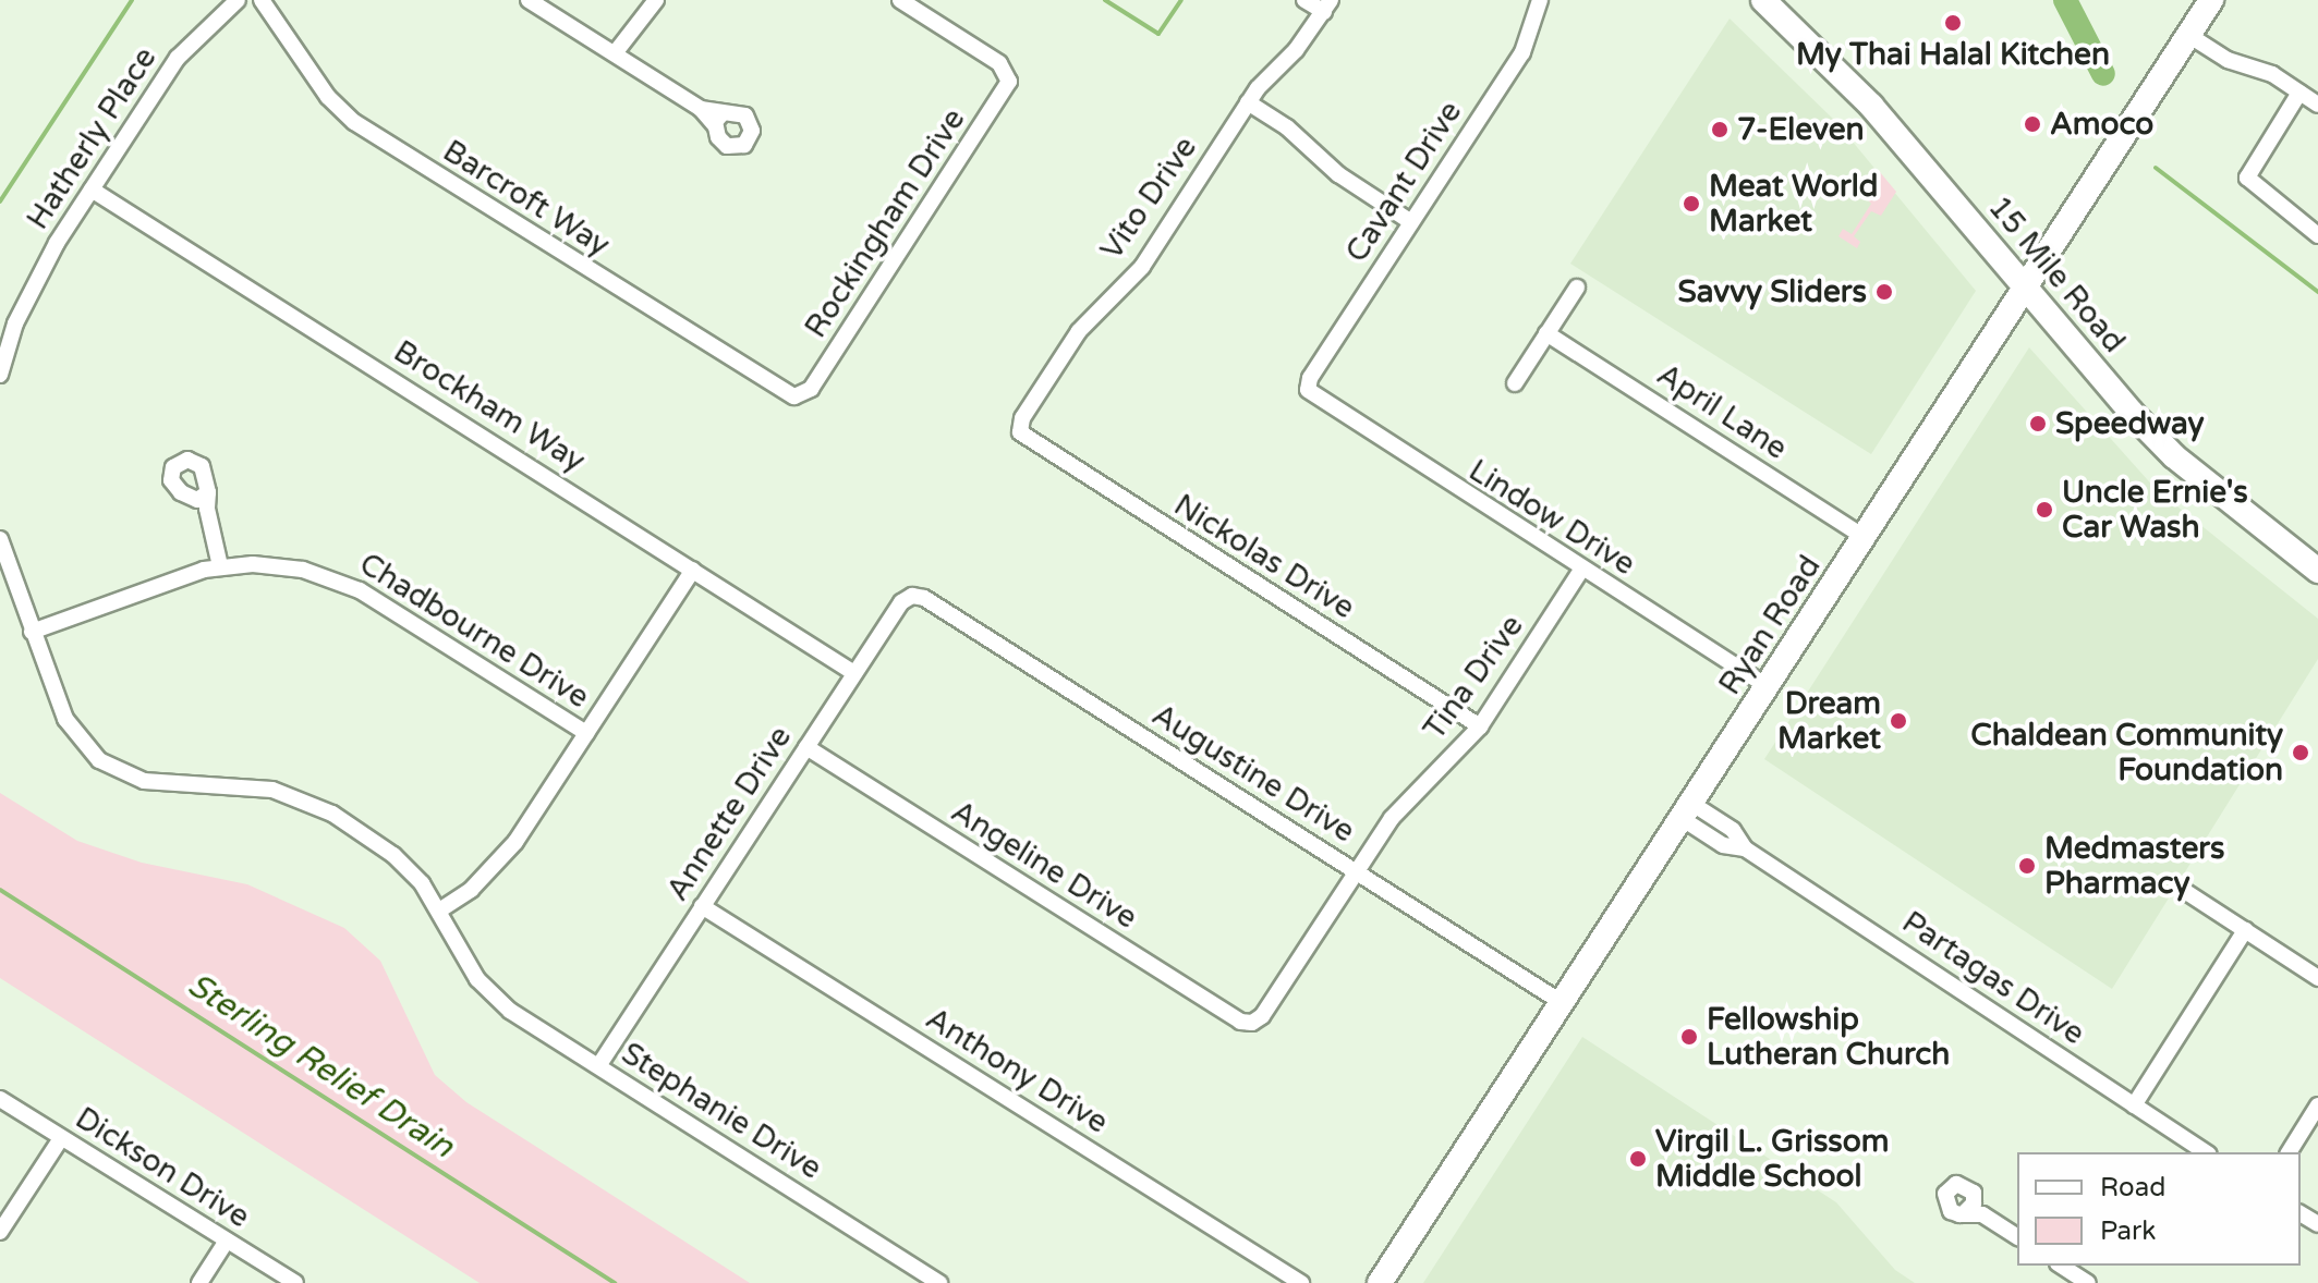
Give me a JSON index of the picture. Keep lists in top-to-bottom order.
{
  "streets": {
    "main road": ["15 Mile Road", "Ryan Road"],
    "street": [
      "Hatherly Place",
      "Cavant Drive",
      "Barcroft Way",
      "Vito Drive",
      "Rockingham Drive",
      "Brockham Way",
      "April Lane",
      "Lindow Drive",
      "Nickolas Drive",
      "Chadbourne Drive",
      "Tina Drive",
      "Augustine Drive",
      "Annette Drive",
      "Angeline Drive",
      "Partagas Drive",
      "Anthony Drive",
      "Stephanie Drive",
      "Dickson Drive"
    ]
  },
  "crossings": [
    ["Hatherly Place", "Brockham Way"],
    ["Cavant Drive", "Lindow Drive"],
    ["Barcroft Way", "Rockingham Drive"],
    ["Vito Drive", "Nickolas Drive"],
    ["15 Mile Road", "Ryan Road"],
    ["Brockham Way", "Annette Drive"],
    ["April Lane", "Ryan Road"],
    ["Lindow Drive", "Ryan Road"],
    ["Lindow Drive", "Tina Drive"],
    ["Nickolas Drive", "Tina Drive"],
    ["Ryan Road", "Augustine Drive"],
    ["Ryan Road", "Partagas Drive"],
    ["Tina Drive", "Augustine Drive"],
    ["Tina Drive", "Angeline Drive"],
    ["Augustine Drive", "Annette Drive"],
    ["Annette Drive", "Angeline Drive"],
    ["Annette Drive", "Anthony Drive"],
    ["Annette Drive", "Stephanie Drive"]
  ],
  "water": ["Sterling Relief Drain"],
  "places": [
    "My Thai Halal Kitchen",
    "Amoco",
    "7-Eleven",
    "Meat World Market",
    "Savvy Sliders",
    "Speedway",
    "Uncle Ernie's Car Wash",
    "Dream Market",
    "Chaldean Community Foundation",
    "Medmasters Pharmacy",
    "Fellowship Lutheran Church",
    "Virgil L. Grissom Middle School"
  ],
  "legend": ["Road", "Park"]
}
